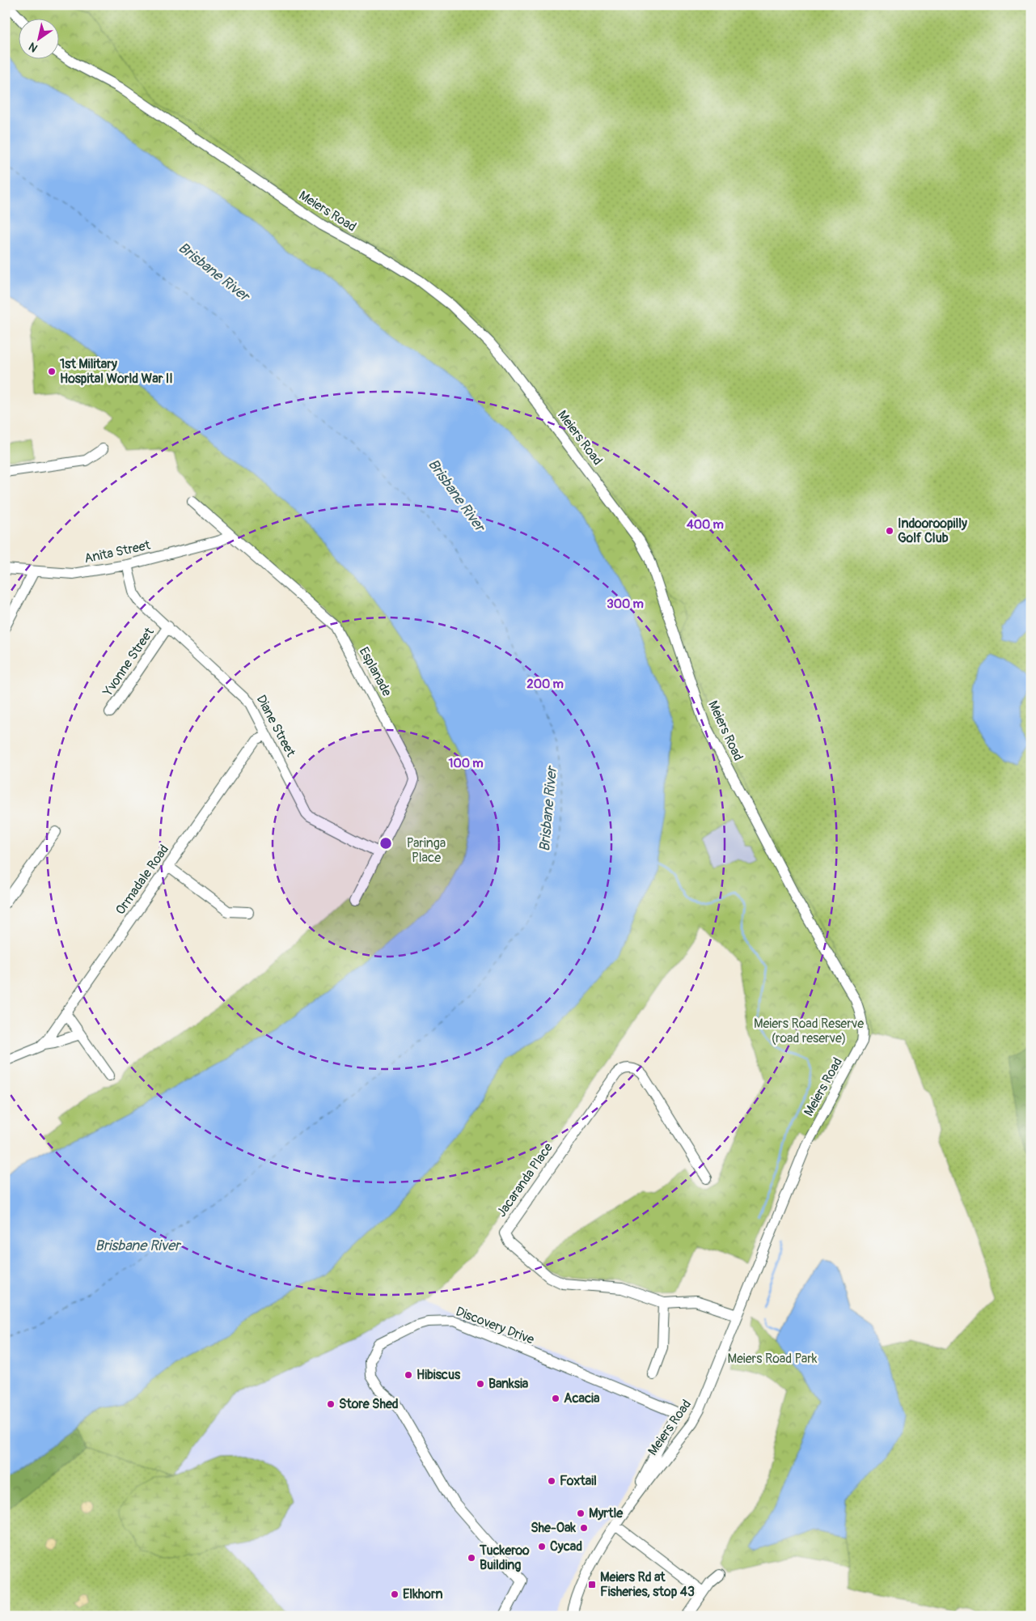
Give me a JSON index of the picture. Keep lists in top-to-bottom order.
{
  "streets": {
    "street": [
      "Meiers Road",
      "Anita Street",
      "Yvonne Street",
      "Esplanade",
      "Diane Street",
      "Ormadale Road",
      "Jacaranda Place",
      "Discovery Drive"
    ]
  },
  "crossings": [
    ["Meiers Road", "Jacaranda Place"],
    ["Meiers Road", "Discovery Drive"],
    ["Anita Street", "Esplanade"],
    ["Anita Street", "Diane Street"],
    ["Yvonne Street", "Diane Street"],
    ["Esplanade", "Diane Street"],
    ["Diane Street", "Ormadale Road"]
  ],
  "water": ["Brisbane River"],
  "parks": ["Paringa Place", "Meiers Road Reserve (road reserve)", "Meiers Road Park"],
  "places": {
    "other": [
      "1st Military Hospital World War II",
      "Indooroopilly Golf Club",
      "Hibiscus",
      "Banksia",
      "Acacia",
      "Store Shed",
      "Foxtail",
      "Myrtle",
      "She-Oak",
      "Cycad",
      "Tuckeroo Building",
      "Elkhorn"
    ],
    "transit": ["Meiers Rd at Fisheries, stop 43"]
  },
  "north": "bottom left",
  "rings": [
    "400 m",
    "300 m",
    "200 m",
    "100 m"
  ]
}
